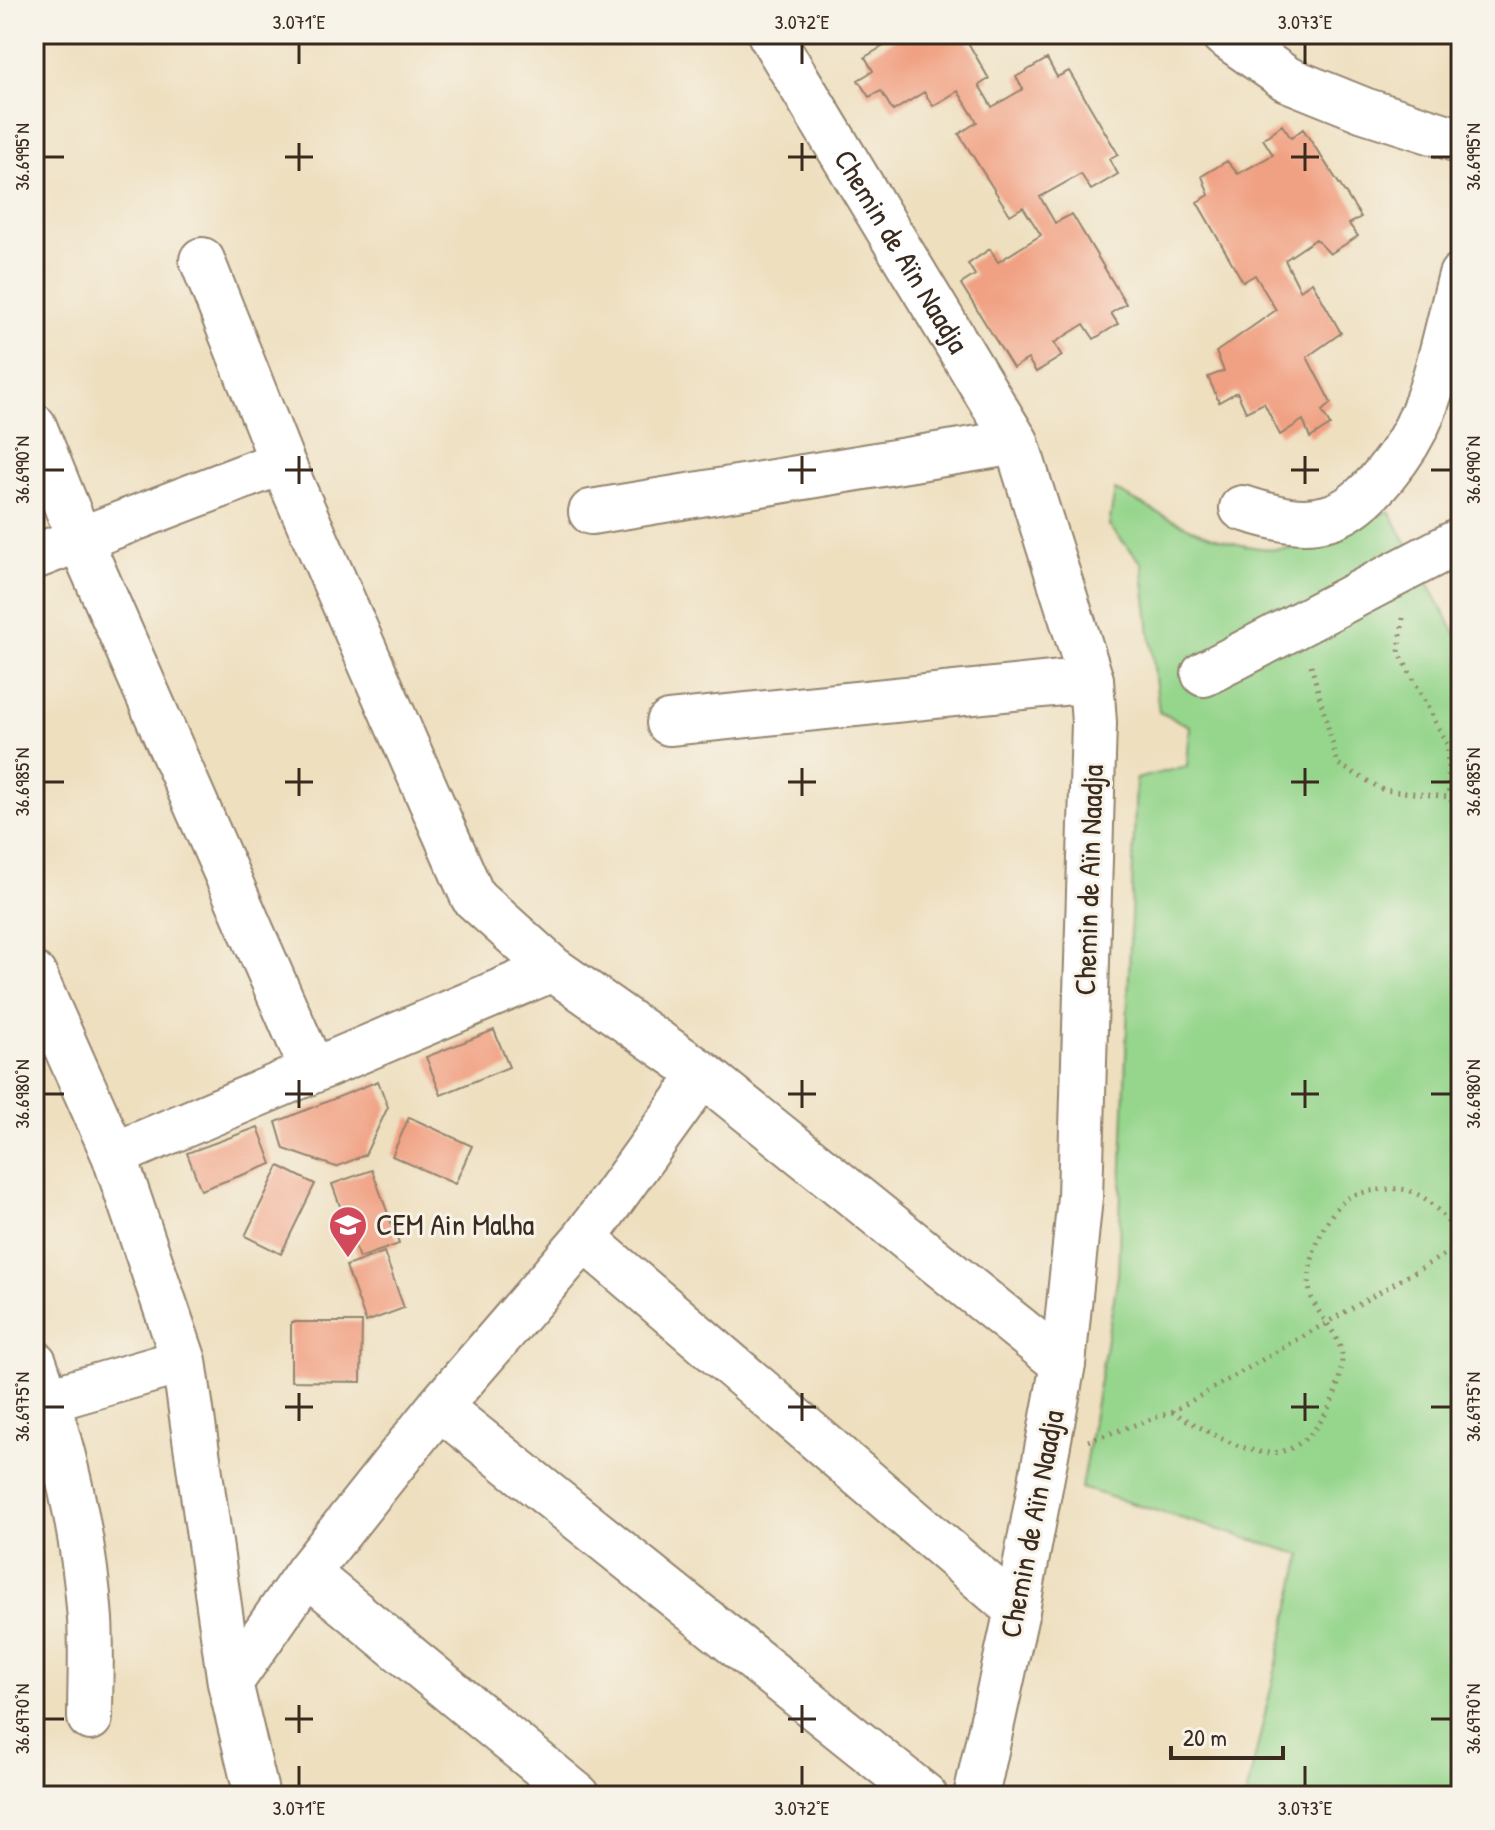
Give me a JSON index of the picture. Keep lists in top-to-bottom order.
{
  "streets": {
    "street": ["Chemin de Aïn Naadja"]
  },
  "places": {
    "school or university": ["CEM Ain Malha"]
  },
  "scale_bar": "20 m",
  "coordinates": [
    "3.071°E",
    "3.072°E",
    "3.073°E",
    "36.6995°N",
    "36.6990°N",
    "36.6985°N",
    "36.6980°N",
    "36.6975°N",
    "36.6970°N"
  ]
}
